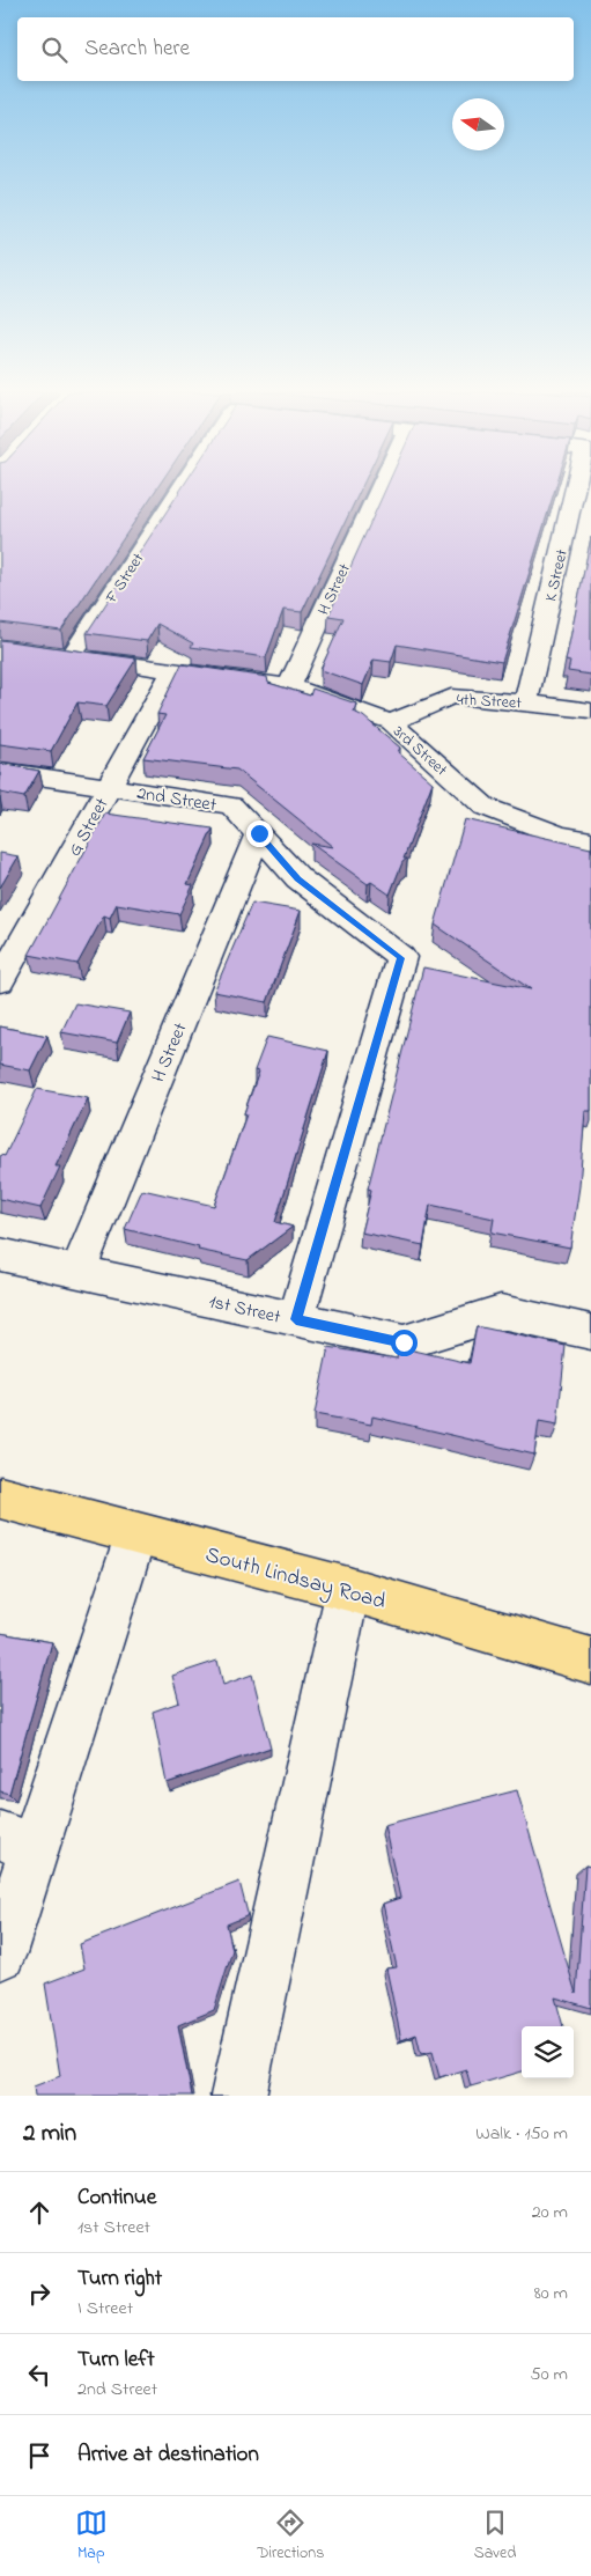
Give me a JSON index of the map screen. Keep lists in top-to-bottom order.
{
  "streets": {
    "main road": ["South Lindsay Road"],
    "lane": [
      "K Street",
      "F Street",
      "H Street",
      "4th Street",
      "3rd Street",
      "2nd Street",
      "G Street",
      "1st Street"
    ]
  },
  "crossings": [
    ["K Street", "4th Street"],
    ["F Street", "3rd Street"],
    ["H Street", "3rd Street"],
    ["H Street", "2nd Street"],
    ["H Street", "1st Street"],
    ["4th Street", "3rd Street"],
    ["3rd Street", "G Street"],
    ["2nd Street", "G Street"],
    ["2nd Street", "1st Street"]
  ],
  "north": "left",
  "page": {
    "search": "Search here",
    "heading": ["2 min", "Walk · 150 m"],
    "list": [
      ["Continue", "1st Street", "20 m"],
      ["Turn right", "I Street", "80 m"],
      ["Turn left", "2nd Street", "50 m"],
      "Arrive at destination"
    ],
    "nav": ["Map", "Directions", "Saved"]
  }
}
